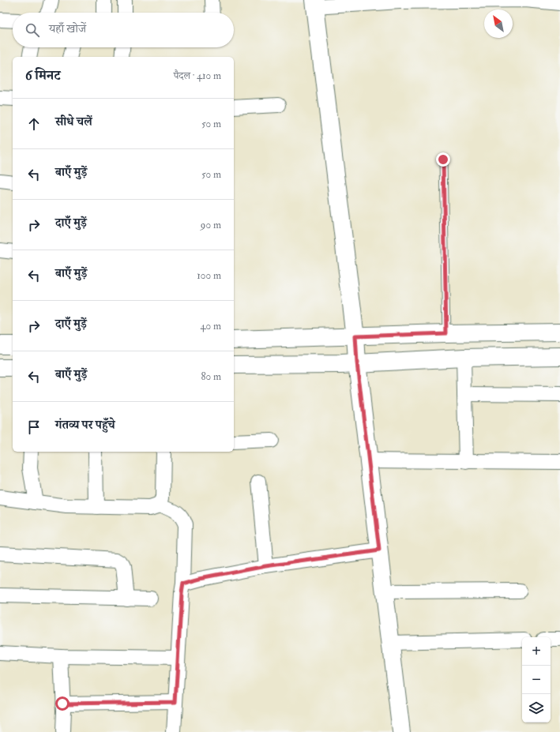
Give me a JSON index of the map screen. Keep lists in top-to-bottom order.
{
  "north": "top left",
  "page": {
    "search": "यहाँ खोजें",
    "heading": ["6 मिनट", "पैदल · 410 m"],
    "list": [
      ["सीधे चलें", "50 m"],
      ["बाएँ मुड़ें", "50 m"],
      ["दाएँ मुड़ें", "90 m"],
      ["बाएँ मुड़ें", "100 m"],
      ["दाएँ मुड़ें", "40 m"],
      ["बाएँ मुड़ें", "80 m"],
      "गंतव्य पर पहुँचे"
    ],
    "map_buttons": ["+", "−"]
  }
}
